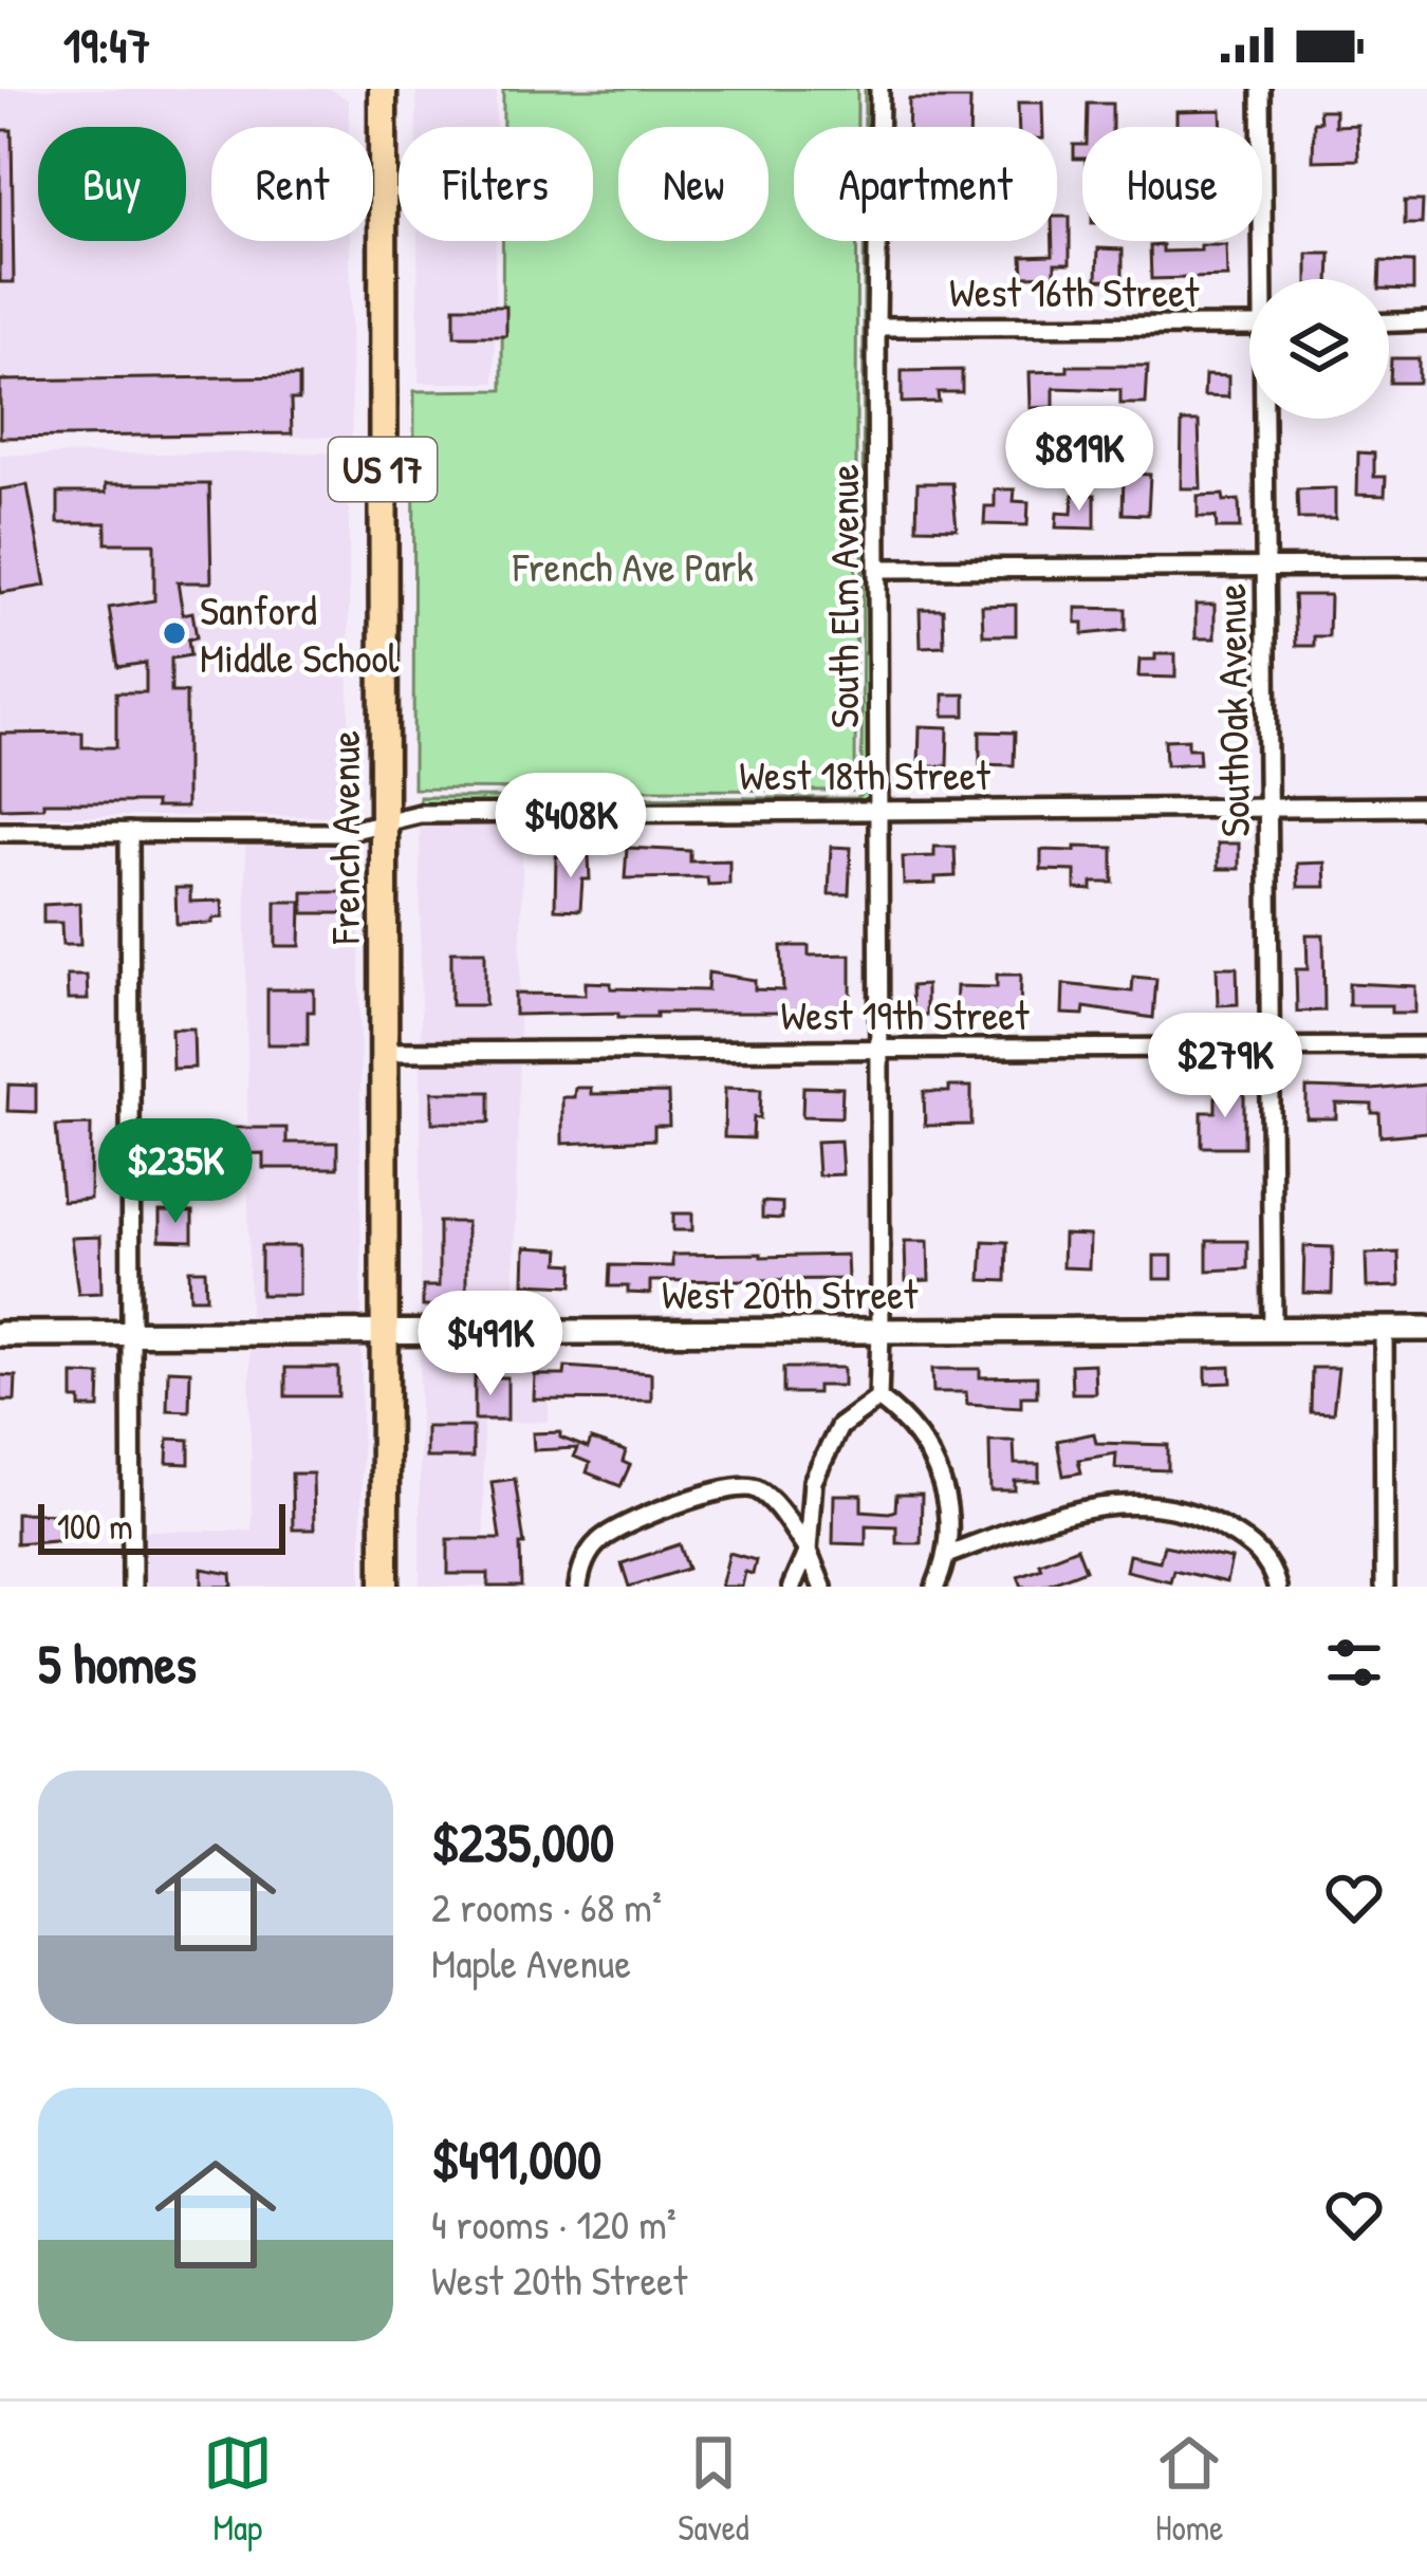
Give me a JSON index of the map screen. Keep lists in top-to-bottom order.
{
  "streets": {
    "main road": ["US 17", "French Avenue"],
    "street": [
      "West 16th Street",
      "South Elm Avenue",
      "SouthOak Avenue",
      "West 18th Street",
      "West 19th Street",
      "West 20th Street"
    ]
  },
  "crossings": [
    ["West 16th Street", "South Elm Avenue"],
    ["South Elm Avenue", "West 18th Street"],
    ["South Elm Avenue", "West 19th Street"],
    ["South Elm Avenue", "West 20th Street"],
    ["SouthOak Avenue", "West 18th Street"],
    ["SouthOak Avenue", "West 19th Street"],
    ["SouthOak Avenue", "West 20th Street"],
    ["West 18th Street", "French Avenue"],
    ["French Avenue", "West 19th Street"],
    ["French Avenue", "West 20th Street"]
  ],
  "parks": ["French Ave Park"],
  "places": ["Sanford Middle School"],
  "scale_bar": "100 m",
  "page": {
    "status": "19:47",
    "chip": [
      "Buy",
      "Rent",
      "Filters",
      "New",
      "Apartment",
      "House"
    ],
    "price": [
      "$819K",
      "$408K",
      "$279K",
      "$235K",
      "$491K"
    ],
    "scale": "100 m",
    "heading": "5 homes",
    "list": [
      {
        "name": "$235,000",
        "note": "2 rooms · 68 m² · Maple Avenue"
      },
      {
        "name": "$491,000",
        "note": "4 rooms · 120 m² · West 20th Street"
      }
    ],
    "tabs": ["Map", "Saved", "Home"]
  }
}
